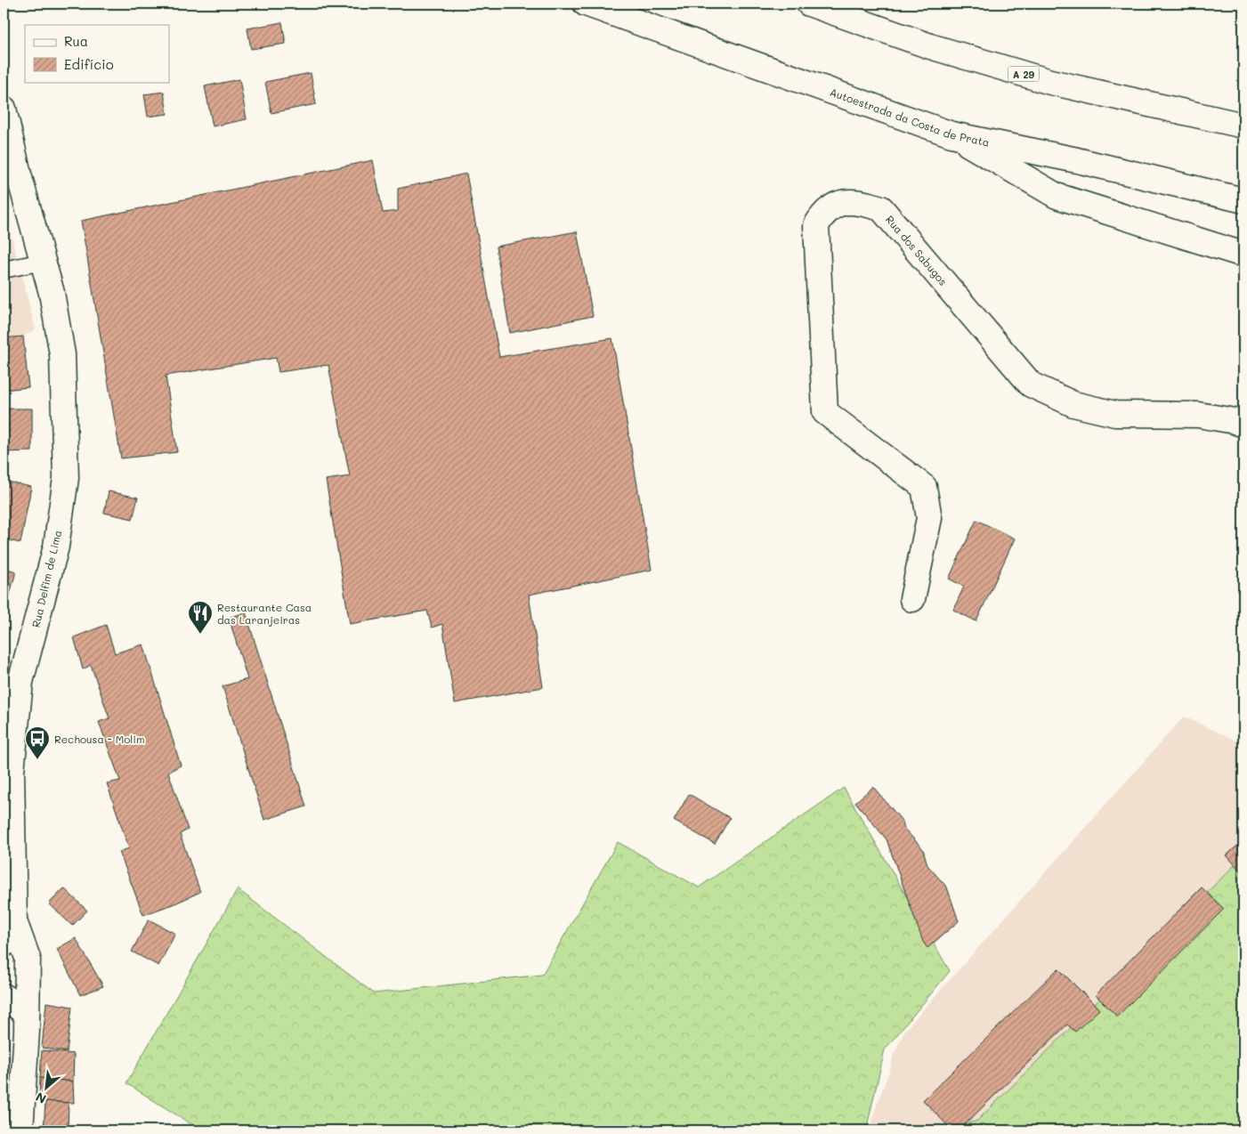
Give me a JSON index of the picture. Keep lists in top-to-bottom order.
{
  "streets": {
    "main road": [
      "A 29",
      "Autoestrada da Costa de Prata",
      "Rua dos Sabugos",
      "Rua Delfim de Lima"
    ]
  },
  "places": {
    "restaurant": ["Restaurante Casa das Laranjeiras"],
    "bus stop": ["Rechousa - Molim"]
  },
  "legend": ["Rua", "Edifício"],
  "north": "bottom left"
}
